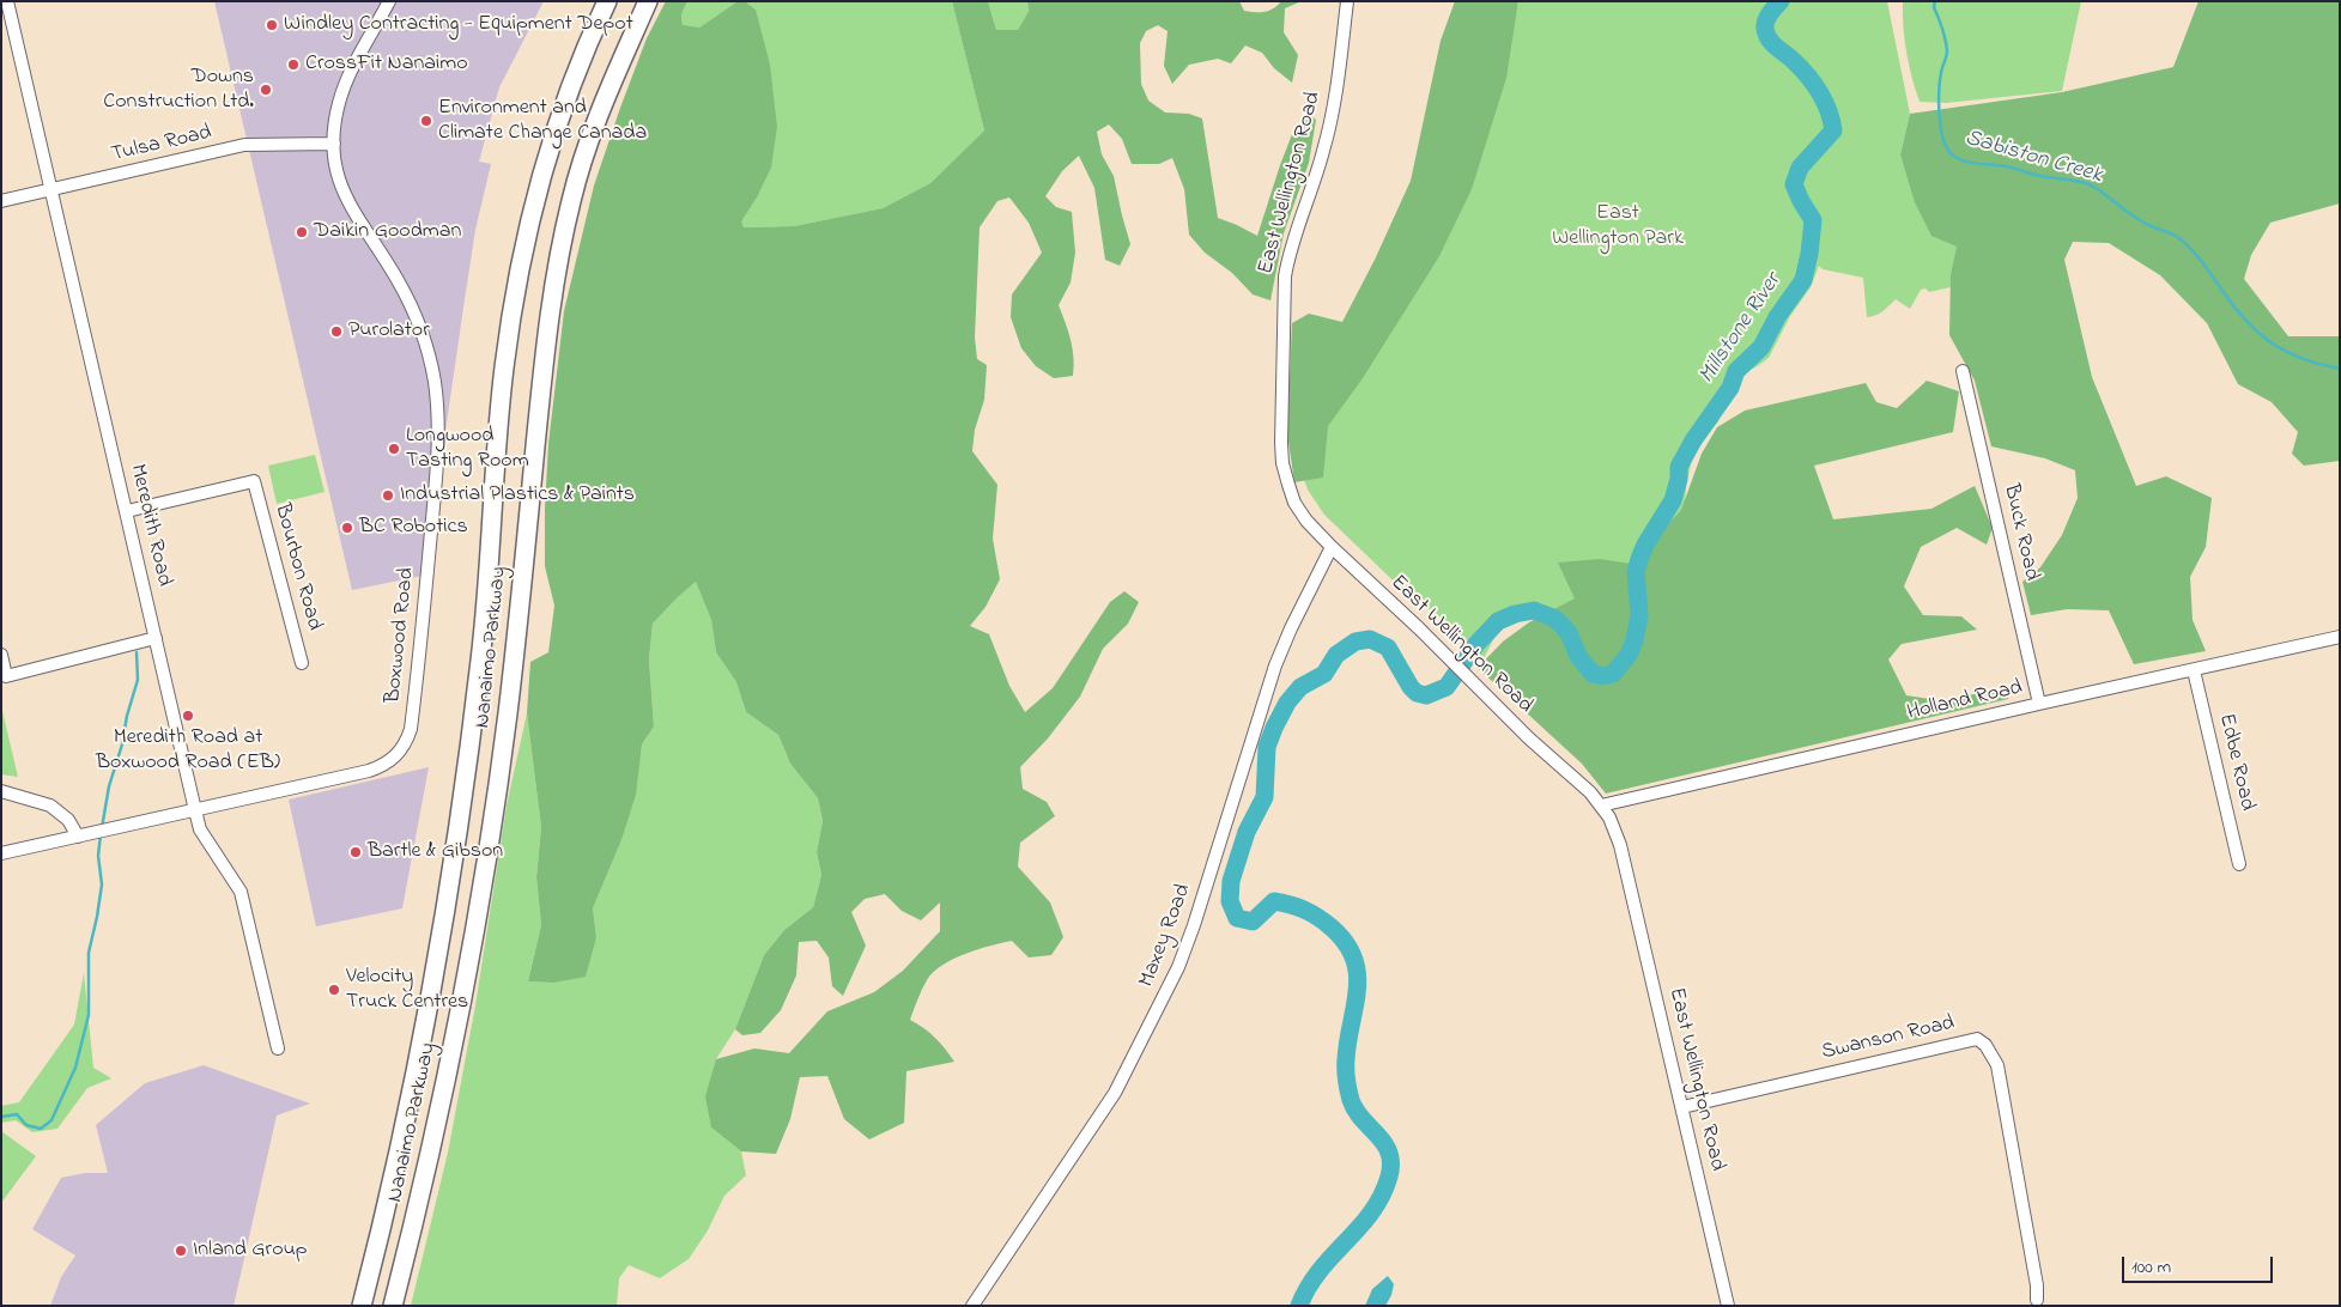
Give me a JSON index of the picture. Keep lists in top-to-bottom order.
{
  "streets": {
    "highway": ["Nanaimo Parkway"],
    "street": [
      "Tulsa Road",
      "East Wellington Road",
      "Meredith Road",
      "Buck Road",
      "Bourbon Road",
      "Boxwood Road",
      "Holland Road",
      "Edbe Road",
      "Maxey Road",
      "Swanson Road"
    ]
  },
  "crossings": [
    ["Tulsa Road", "Meredith Road"],
    ["Tulsa Road", "Boxwood Road"],
    ["East Wellington Road", "Holland Road"],
    ["East Wellington Road", "Maxey Road"],
    ["East Wellington Road", "Swanson Road"],
    ["Meredith Road", "Bourbon Road"],
    ["Meredith Road", "Boxwood Road"],
    ["Buck Road", "Holland Road"],
    ["Holland Road", "Edbe Road"]
  ],
  "water": ["Sabiston Creek", "Millstone River"],
  "parks": ["East Wellington Park"],
  "places": [
    "Windley Contracting - Equipment Depot",
    "CrossFit Nanaimo",
    "Downs Construction Ltd.",
    "Environment and Climate Change Canada",
    "Daikin Goodman",
    "Purolator",
    "Longwood Tasting Room",
    "Industrial Plastics & Paints",
    "BC Robotics",
    "Meredith Road at Boxwood Road (EB)",
    "Bartle & Gibson",
    "Velocity Truck Centres",
    "Inland Group"
  ],
  "scale_bar": "100 m"
}
